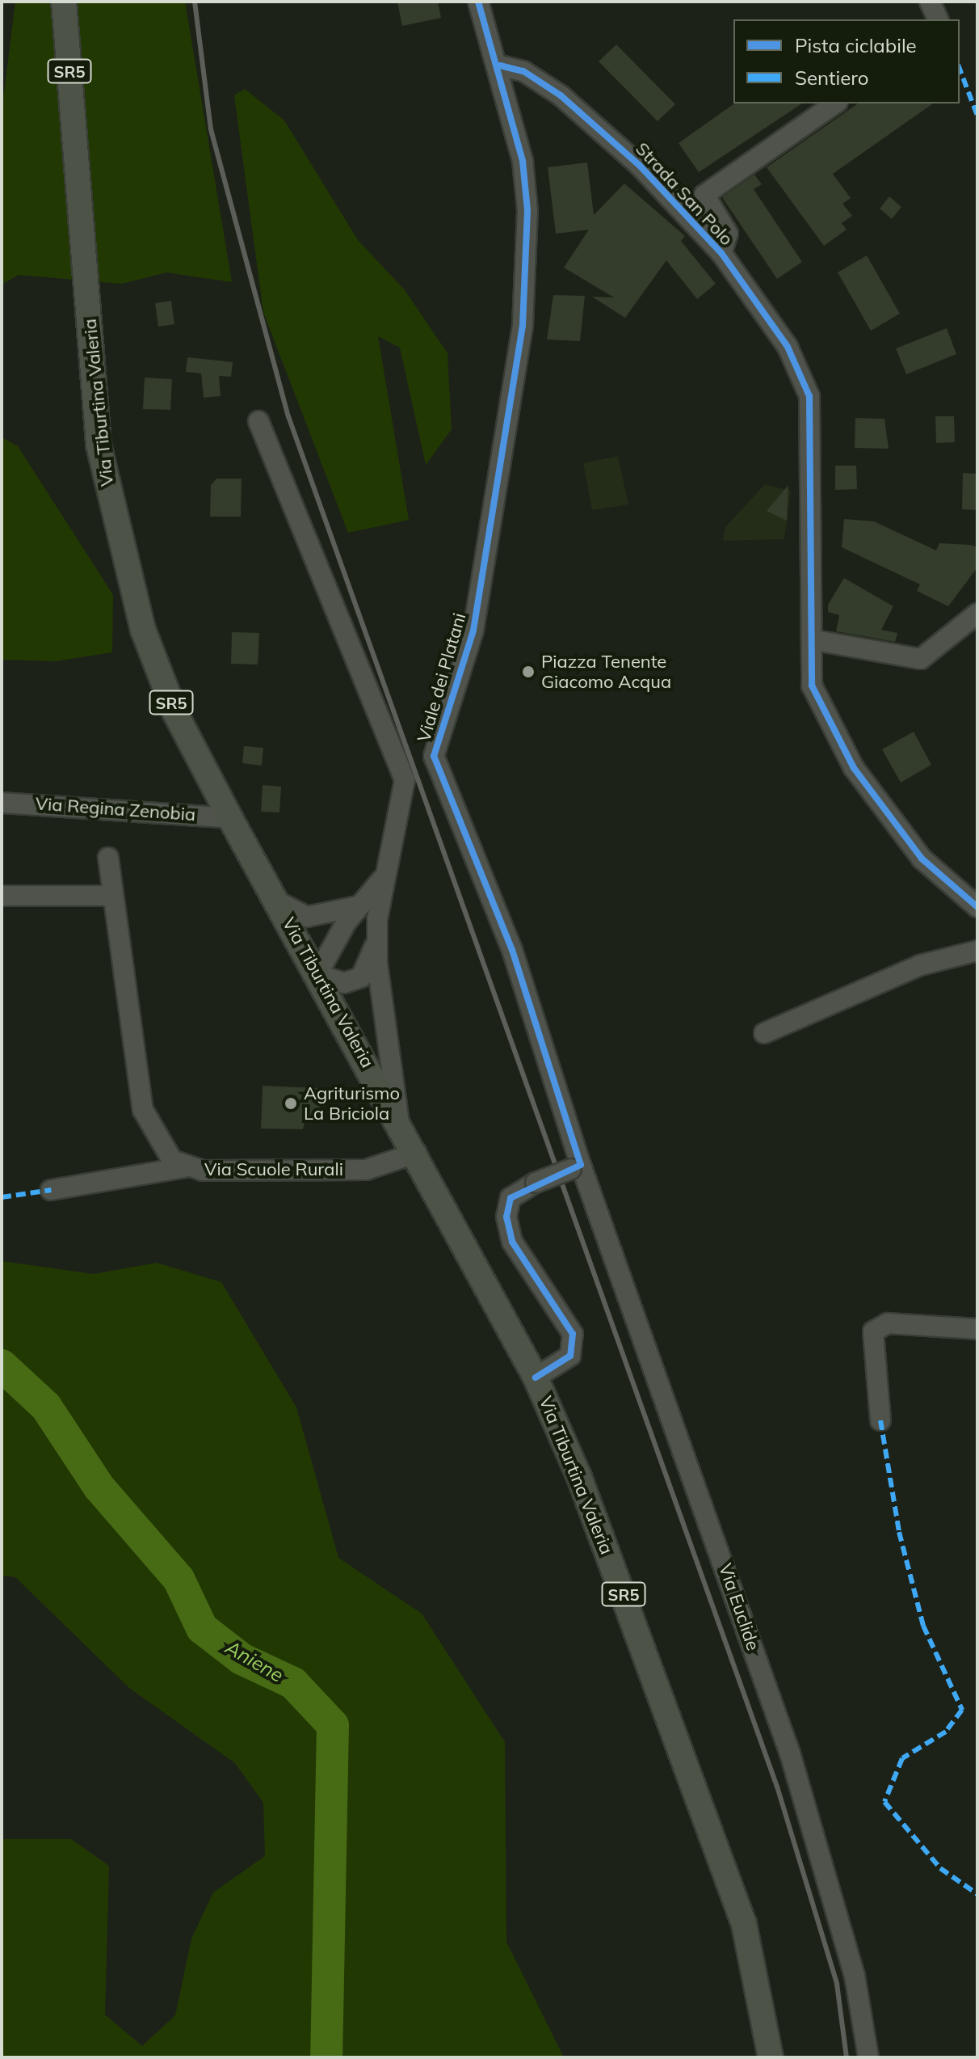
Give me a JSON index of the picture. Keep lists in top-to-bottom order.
{
  "streets": {
    "main road": ["SR5", "Via Tiburtina Valeria"],
    "street": [
      "Strada San Polo",
      "Viale dei Platani",
      "Via Regina Zenobia",
      "Via Scuole Rurali",
      "Via Euclide"
    ]
  },
  "crossings": [
    ["Strada San Polo", "Viale dei Platani"],
    ["Via Tiburtina Valeria", "Via Regina Zenobia"],
    ["Via Tiburtina Valeria", "Via Scuole Rurali"],
    ["Viale dei Platani", "Via Euclide"]
  ],
  "water": ["Aniene"],
  "places": ["Piazza Tenente Giacomo Acqua", "Agriturismo La Briciola"],
  "legend": ["Pista ciclabile", "Sentiero"]
}
